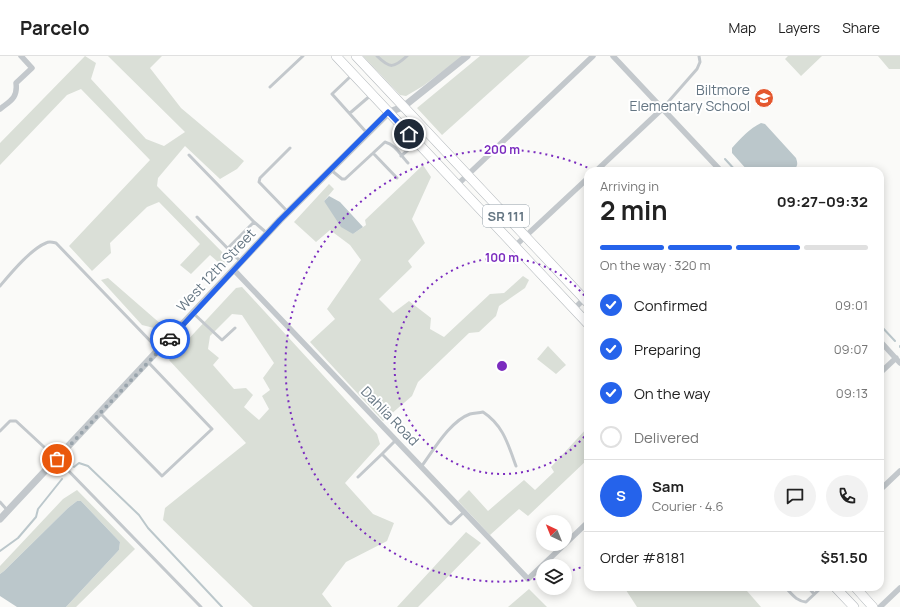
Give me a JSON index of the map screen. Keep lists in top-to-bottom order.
{
  "streets": {
    "main road": ["SR 111"],
    "street": ["West 12th Street", "Dahlia Road"]
  },
  "crossings": [
    ["SR 111", "West 12th Street"],
    ["West 12th Street", "Dahlia Road"]
  ],
  "places": {
    "school or university": ["Biltmore Elementary School"]
  },
  "north": "top left",
  "page": {
    "header": "Parcelo",
    "nav": ["Map", "Layers", "Share"],
    "heading": ["2 min", "Arriving in", "09:27–09:32"],
    "panel": [
      "Sam",
      "Courier · 4.6",
      "Order #8181",
      "$51.50"
    ],
    "bar": "On the way · 320 m",
    "list": [
      ["Confirmed", "09:01"],
      ["Preparing", "09:07"],
      ["On the way", "09:13"],
      "Delivered"
    ],
    "round": "S"
  },
  "rings": ["200 m", "100 m"]
}
